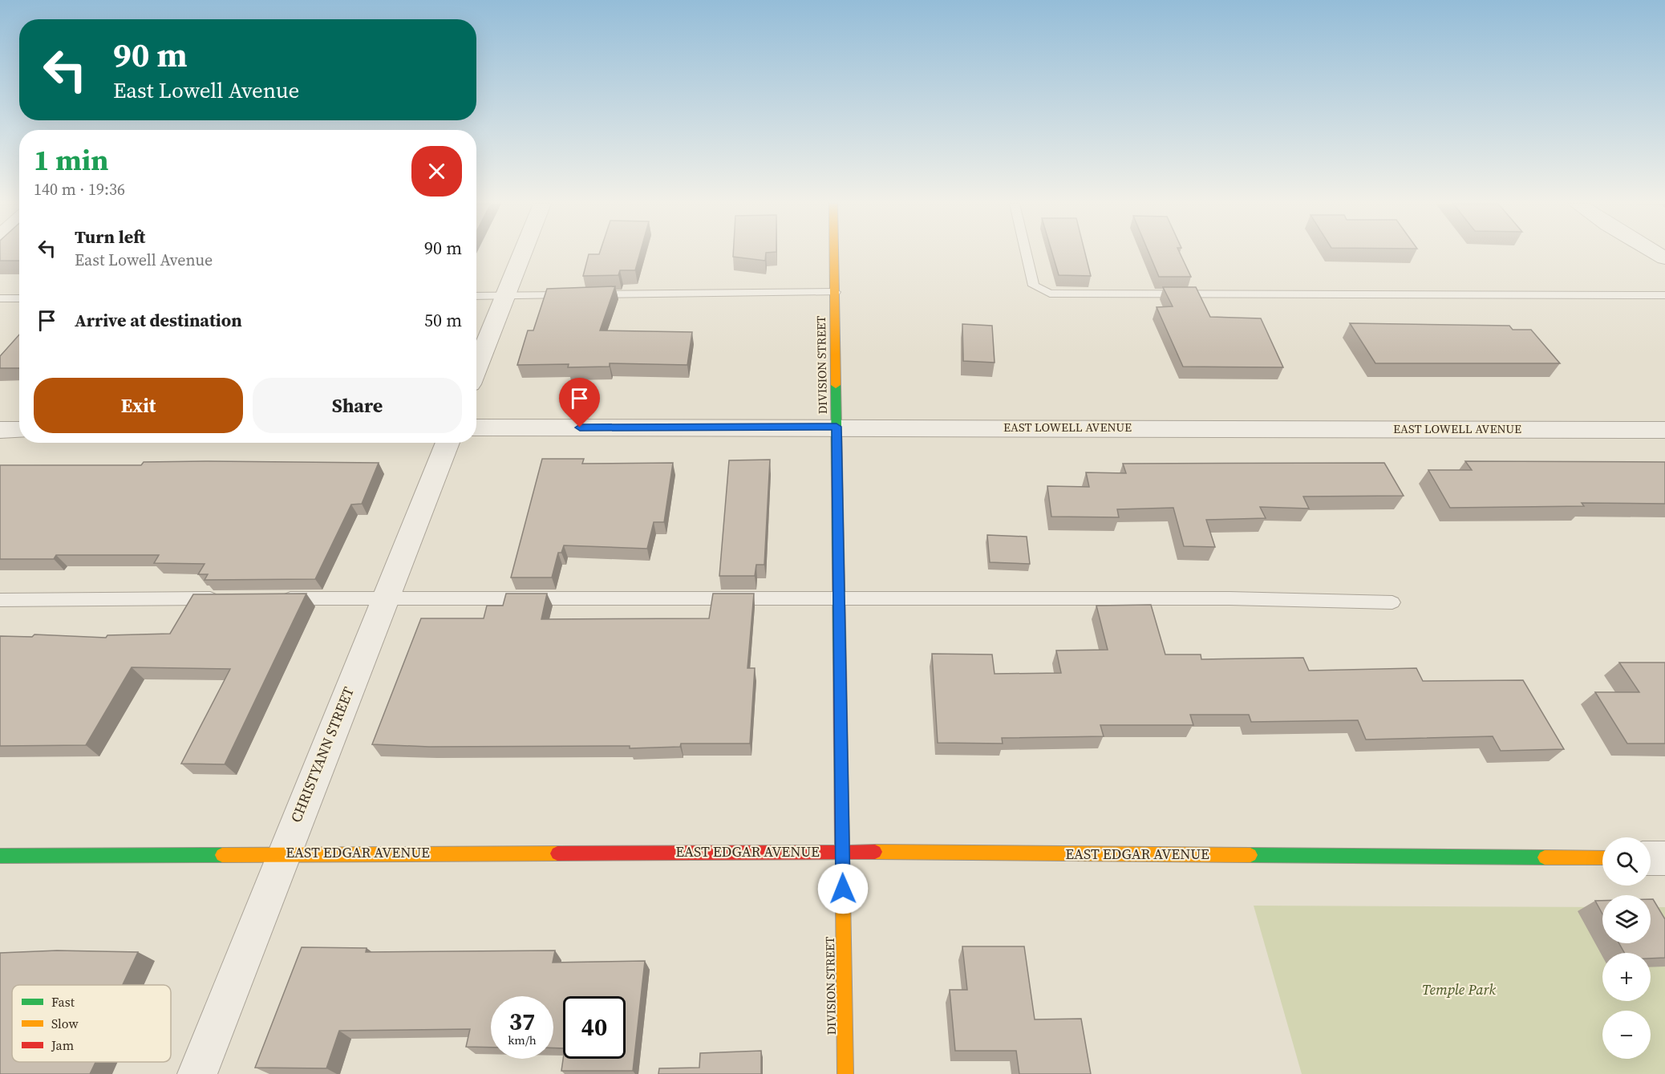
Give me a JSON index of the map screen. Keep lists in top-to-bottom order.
{
  "streets": {
    "street": [
      "DIVISION STREET",
      "EAST LOWELL AVENUE",
      "CHRISTYANN STREET",
      "EAST EDGAR AVENUE"
    ]
  },
  "crossings": [
    ["DIVISION STREET", "EAST LOWELL AVENUE"],
    ["DIVISION STREET", "EAST EDGAR AVENUE"],
    ["CHRISTYANN STREET", "EAST EDGAR AVENUE"]
  ],
  "parks": ["Temple Park"],
  "legend": ["Fast", "Slow", "Jam"],
  "page": {
    "turn": ["90 m", "East Lowell Avenue"],
    "heading": ["1 min", "140 m · 19:36"],
    "list": [
      {
        "name": "Turn left",
        "note": "East Lowell Avenue",
        "value": "90 m"
      },
      {
        "name": "Arrive at destination",
        "value": "50 m"
      }
    ],
    "buttons": ["Exit", "Share"],
    "map_buttons": ["+", "−"],
    "speed": "37 km/h",
    "limit": "40"
  }
}
